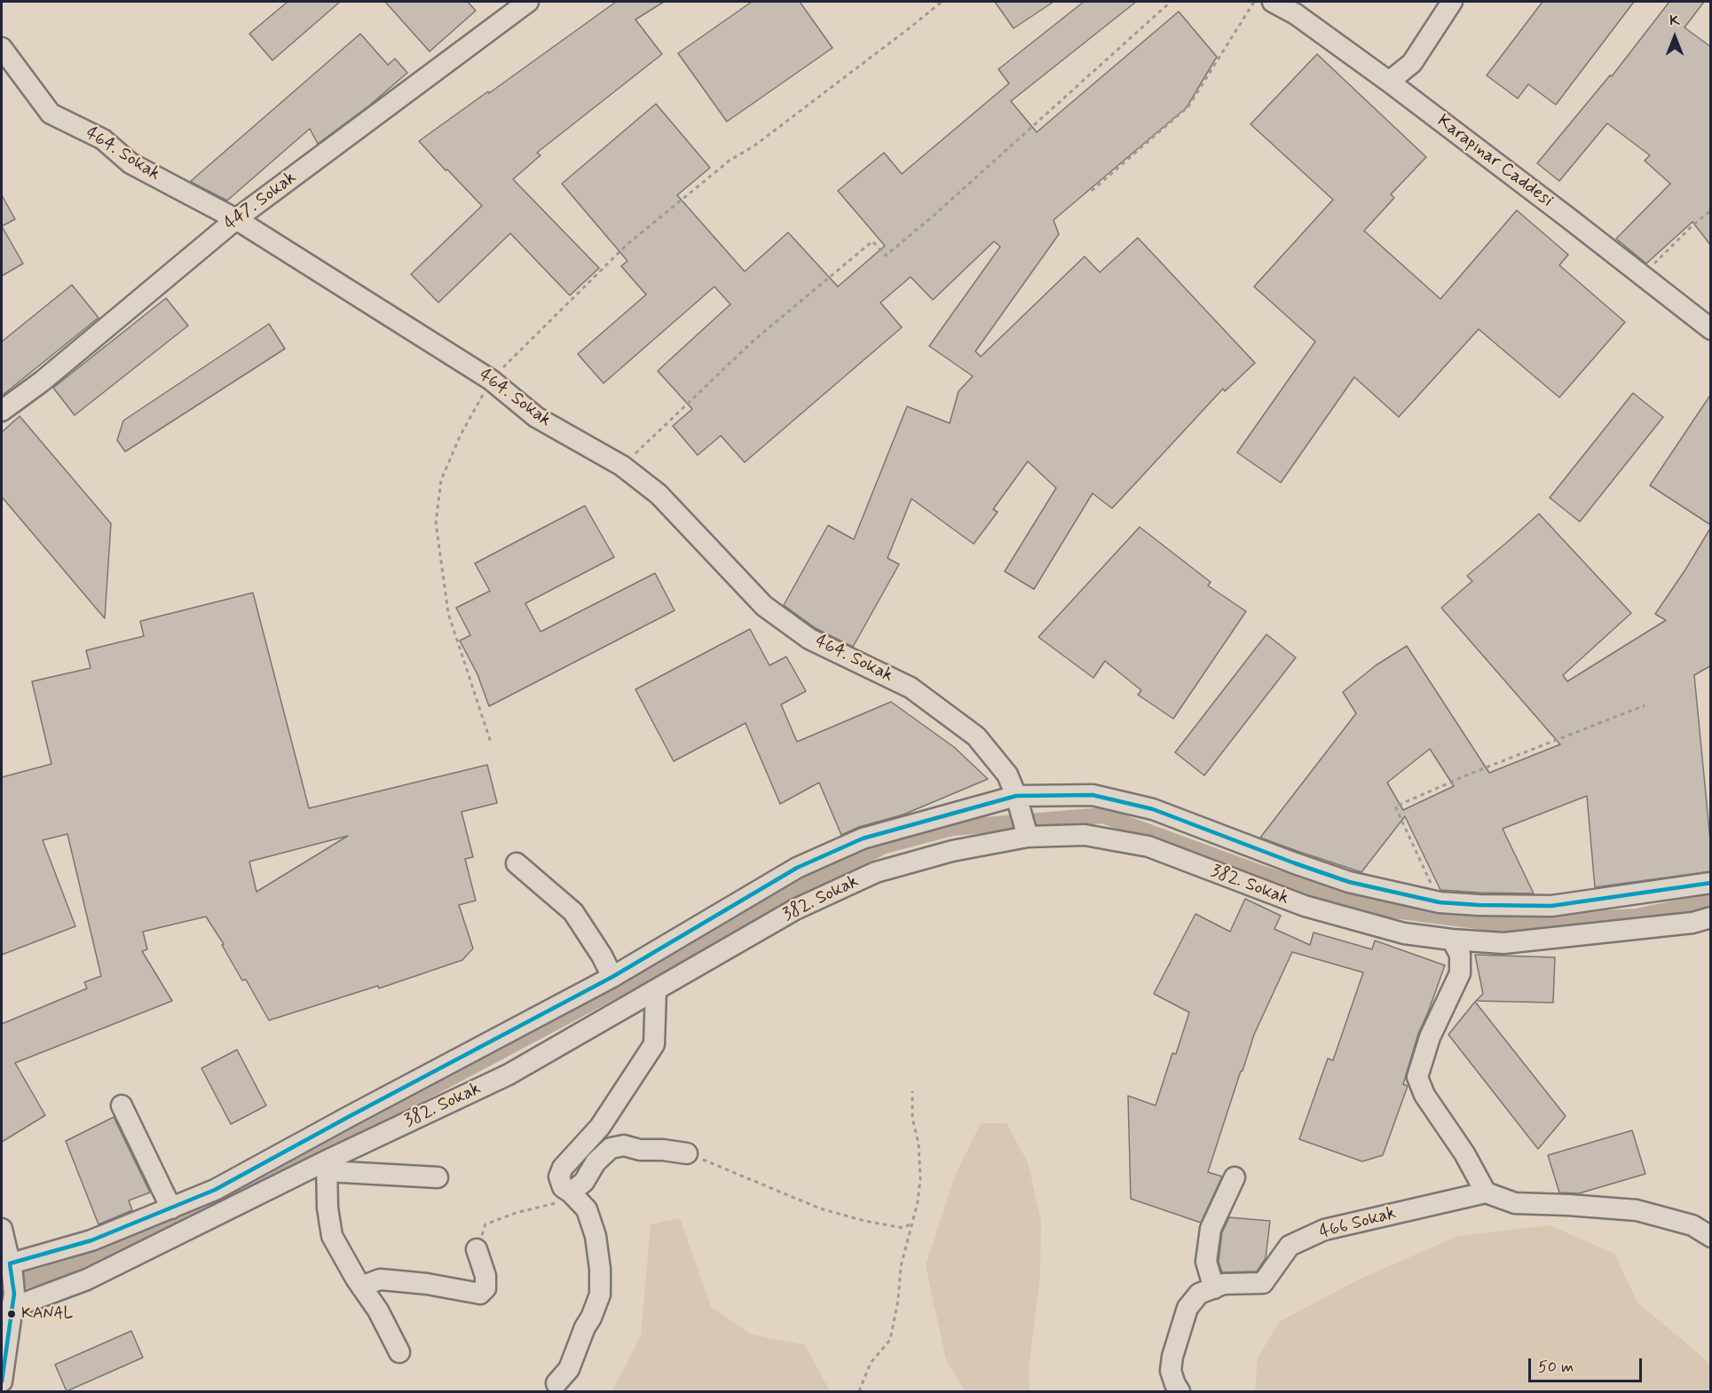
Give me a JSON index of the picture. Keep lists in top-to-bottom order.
{
  "streets": {
    "street": [
      "464. Sokak",
      "Karapınar Caddesi",
      "447. Sokak",
      "382. Sokak",
      "466 Sokak"
    ]
  },
  "crossings": [
    ["464. Sokak", "447. Sokak"],
    ["464. Sokak", "382. Sokak"]
  ],
  "places": ["KANAL"],
  "scale_bar": "50 m",
  "north": "top"
}
